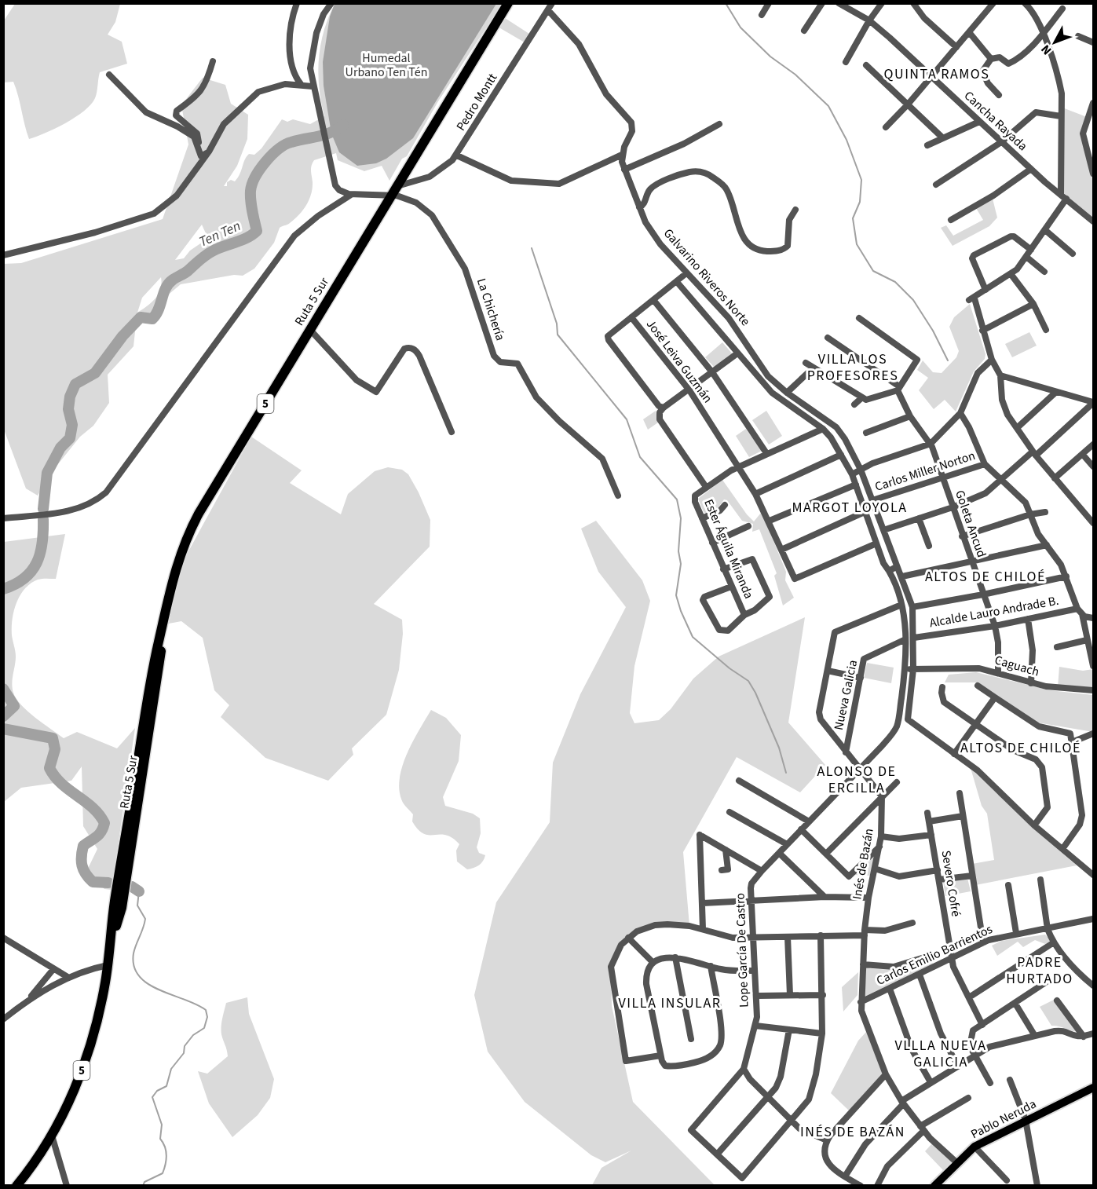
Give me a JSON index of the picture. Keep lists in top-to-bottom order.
{
  "streets": {
    "highway": ["Ruta 5 Sur", "5"],
    "main road": ["Pablo Neruda"],
    "street": [
      "Pedro Montt",
      "Cancha Rayada",
      "Galvarino Riveros Norte",
      "La Chichería",
      "José Leiva Guzmán",
      "Carlos Miller Norton",
      "Goleta Ancud",
      "Ester Águila Miranda",
      "Alcalde Lauro Andrade B.",
      "Caguach",
      "Nueva Galicia",
      "Inés de Bazán",
      "Severo Cofré",
      "Lope García De Castro",
      "Carlos Emilio Barrientos"
    ]
  },
  "crossings": [
    ["Pedro Montt", "Ruta 5 Sur"],
    ["Galvarino Riveros Norte", "Carlos Miller Norton"],
    ["Galvarino Riveros Norte", "Alcalde Lauro Andrade B."],
    ["Galvarino Riveros Norte", "Caguach"],
    ["Galvarino Riveros Norte", "Lope García De Castro"],
    ["Ruta 5 Sur", "La Chichería"],
    ["José Leiva Guzmán", "Ester Águila Miranda"],
    ["Carlos Miller Norton", "Goleta Ancud"],
    ["Goleta Ancud", "Alcalde Lauro Andrade B."],
    ["Goleta Ancud", "Caguach"],
    ["Caguach", "Lope García De Castro"],
    ["Inés de Bazán", "Carlos Emilio Barrientos"],
    ["Inés de Bazán", "Pablo Neruda"],
    ["Severo Cofré", "Carlos Emilio Barrientos"]
  ],
  "districts": [
    "QUINTA RAMOS",
    "VILLA LOS PROFESORES",
    "MARGOT LOYOLA",
    "ALTOS DE CHILOÉ",
    "ALTOS DE CHILOÉ",
    "ALONSO DE ERCILLA",
    "PADRE HURTADO",
    "VILLA INSULAR",
    "VLLLA NUEVA GALICIA",
    "INÉS DE BAZÁN"
  ],
  "water": ["Ten Ten"],
  "parks": ["Humedal Urbano Ten Tén"],
  "north": "bottom left"
}
